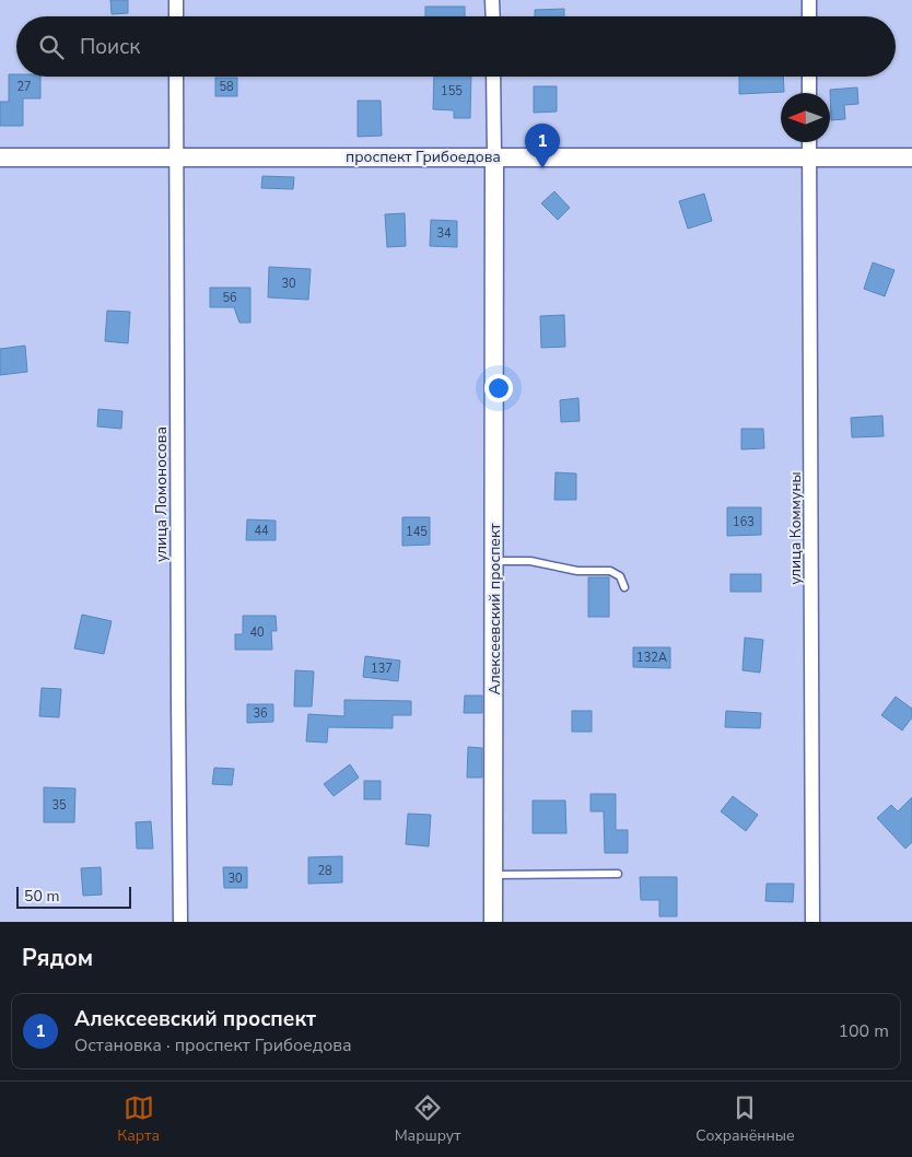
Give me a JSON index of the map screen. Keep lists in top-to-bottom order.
{
  "streets": {
    "street": [
      "проспект Грибоедова",
      "улица Ломоносова",
      "улица Коммуны",
      "Алексеевский проспект"
    ]
  },
  "crossings": [
    ["проспект Грибоедова", "улица Ломоносова"],
    ["проспект Грибоедова", "улица Коммуны"],
    ["проспект Грибоедова", "Алексеевский проспект"]
  ],
  "house_numbers": [
    "27",
    "58",
    "155",
    "34",
    "30",
    "56",
    "163",
    "44",
    "145",
    "40",
    "132А",
    "137",
    "36",
    "35",
    "28",
    "30"
  ],
  "scale_bar": "50 m",
  "north": "left",
  "page": {
    "search": "Поиск",
    "pins": "1",
    "scale": "50 m",
    "heading": "Рядом",
    "list": [
      {
        "mark": "1",
        "name": "Алексеевский проспект",
        "note": "Остановка · проспект Грибоедова",
        "value": "100 m"
      }
    ],
    "nav": ["Карта", "Маршрут", "Сохранённые"]
  }
}
